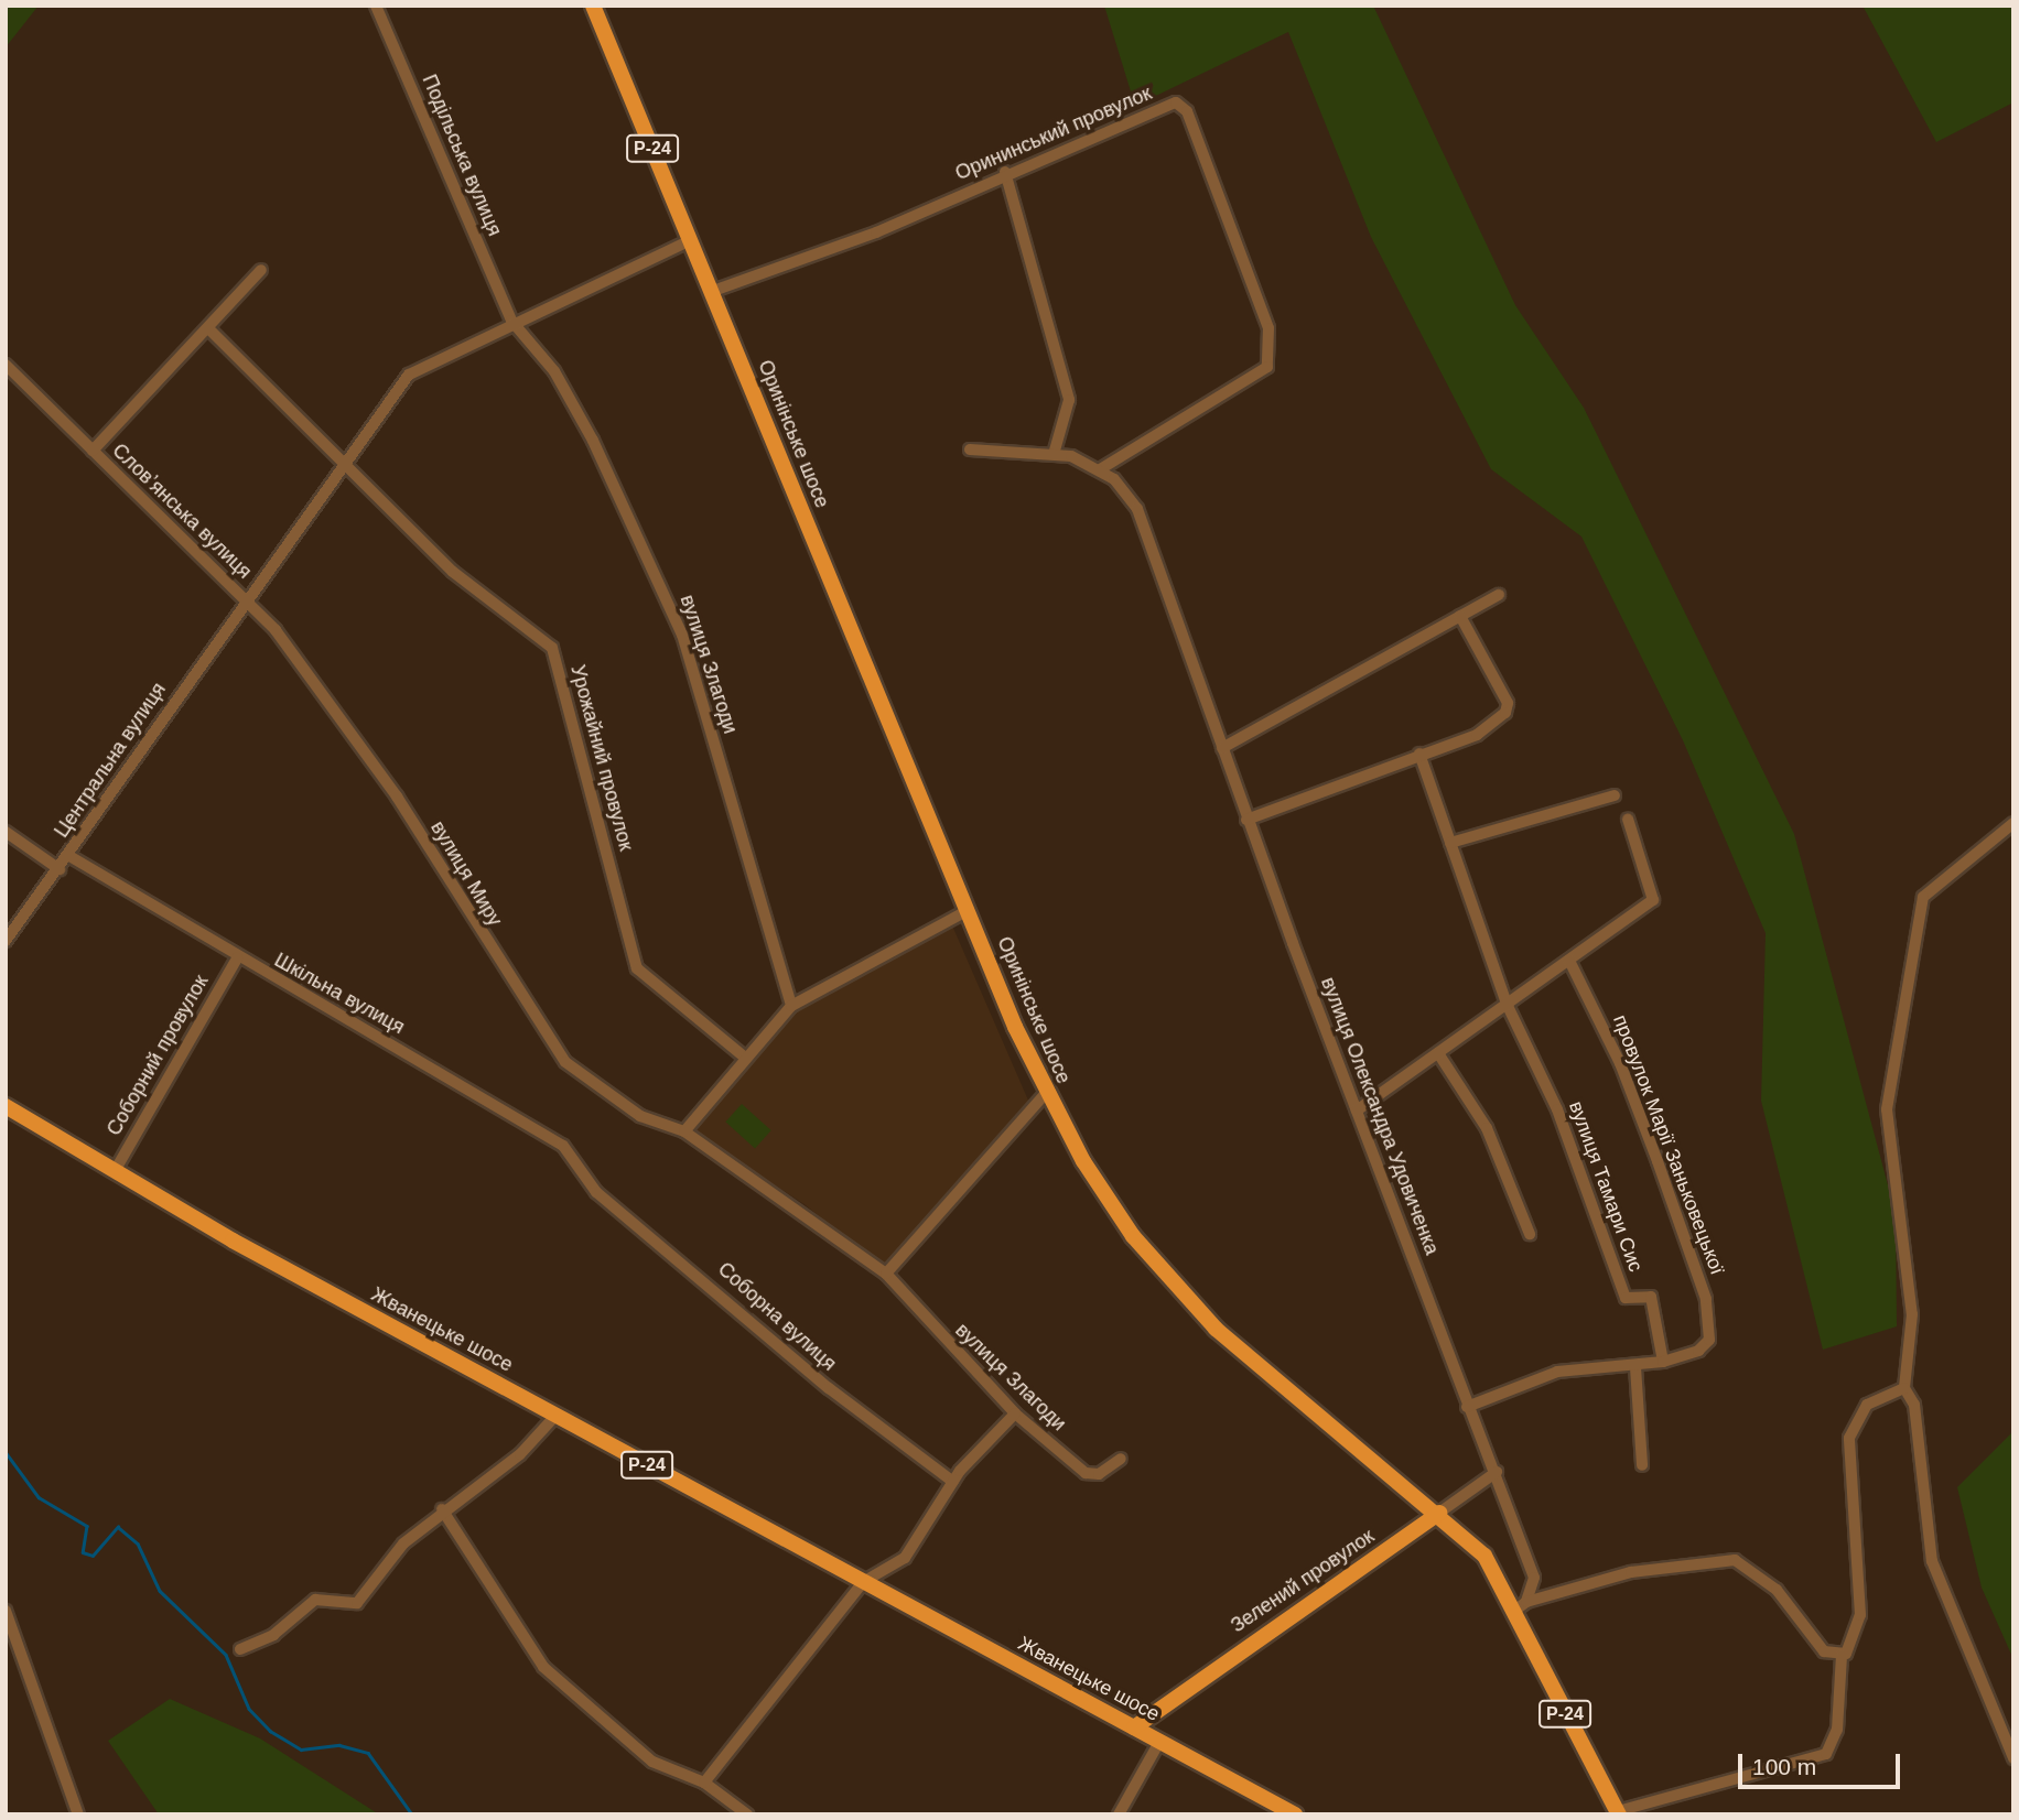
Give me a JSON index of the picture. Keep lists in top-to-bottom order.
{
  "streets": {
    "main road": [
      "Р-24",
      "Оринінське шосе",
      "Жванецьке шосе",
      "Зелений провулок"
    ],
    "street": [
      "Орининський провулок",
      "Подільська вулиця",
      "Словʼянська вулиця",
      "вулиця Злагоди",
      "Урожайний провулок",
      "Центральна вулиця",
      "вулиця Миру",
      "Шкільна вулиця",
      "Соборний провулок",
      "вулиця Олександра Удовиченка",
      "провулок Марії Заньковецької",
      "вулиця Тамари Сис",
      "Соборна вулиця"
    ]
  },
  "crossings": [
    ["Орининський провулок", "Р-24"],
    ["Орининський провулок", "Оринінське шосе"],
    ["Орининський провулок", "вулиця Олександра Удовиченка"],
    ["Р-24", "Оринінське шосе"],
    ["Р-24", "Центральна вулиця"],
    ["Подільська вулиця", "вулиця Злагоди"],
    ["Подільська вулиця", "Центральна вулиця"],
    ["Оринінське шосе", "Зелений провулок"],
    ["Словʼянська вулиця", "Центральна вулиця"],
    ["Словʼянська вулиця", "вулиця Миру"],
    ["вулиця Злагоди", "Центральна вулиця"],
    ["вулиця Злагоди", "вулиця Миру"],
    ["Урожайний провулок", "Центральна вулиця"],
    ["Центральна вулиця", "вулиця Миру"],
    ["Центральна вулиця", "Шкільна вулиця"],
    ["Шкільна вулиця", "Соборний провулок"],
    ["Шкільна вулиця", "Соборна вулиця"],
    ["Соборний провулок", "Жванецьке шосе"],
    ["вулиця Олександра Удовиченка", "Зелений провулок"],
    ["провулок Марії Заньковецької", "вулиця Тамари Сис"],
    ["Жванецьке шосе", "Зелений провулок"]
  ],
  "scale_bar": "100 m"
}
